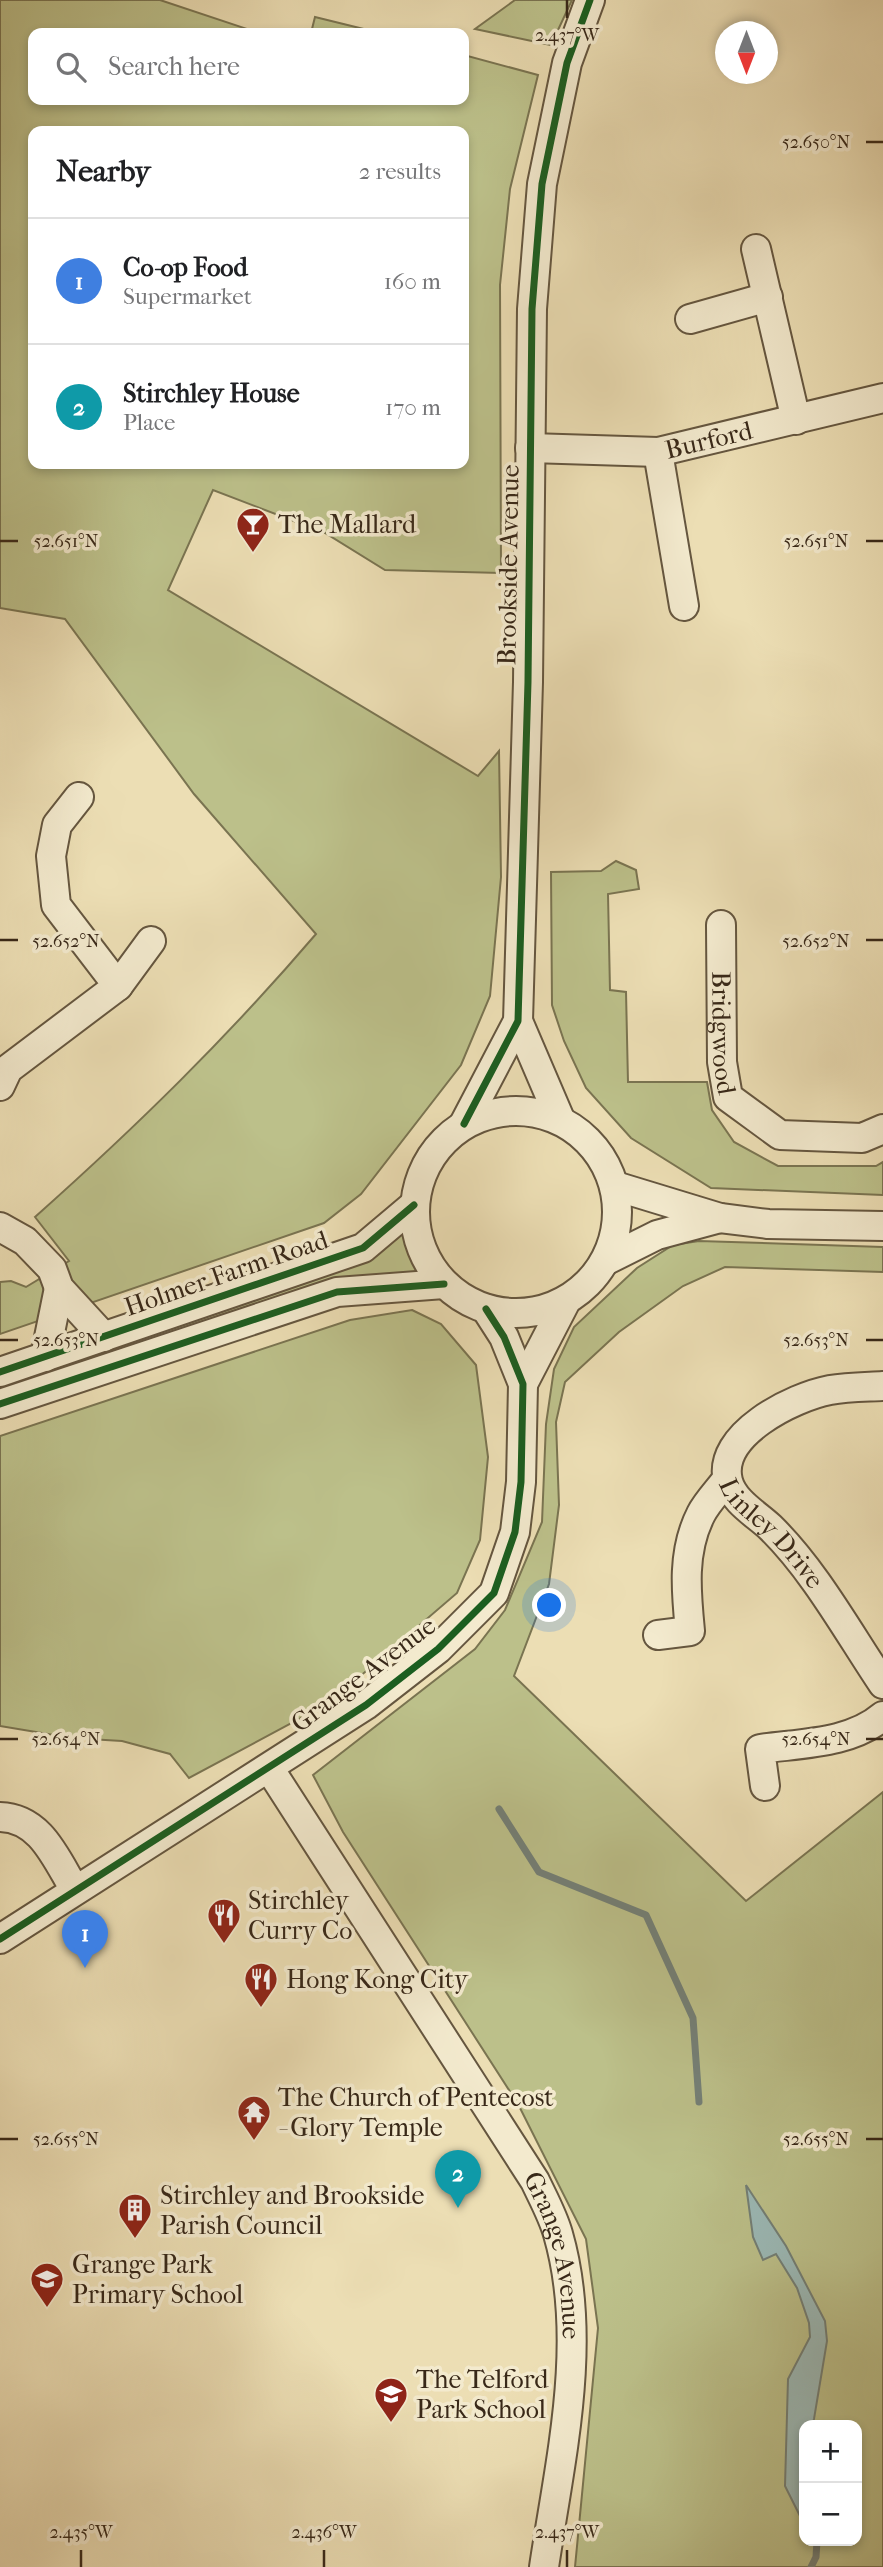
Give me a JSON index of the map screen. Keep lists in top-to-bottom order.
{
  "streets": {
    "street": [
      "Burford",
      "Brookside Avenue",
      "Bridgwood",
      "Holmer Farm Road",
      "Linley Drive",
      "Grange Avenue"
    ]
  },
  "crossings": [
    ["Burford", "Brookside Avenue"],
    ["Brookside Avenue", "Holmer Farm Road"],
    ["Brookside Avenue", "Grange Avenue"],
    ["Holmer Farm Road", "Grange Avenue"]
  ],
  "places": {
    "bar": ["The Mallard"],
    "restaurant": ["Stirchley Curry Co", "Hong Kong City"],
    "temple": ["The Church of Pentecost - Glory Temple"],
    "building": ["Stirchley and Brookside Parish Council"],
    "school or university": ["Grange Park Primary School", "The Telford Park School"]
  },
  "north": "bottom",
  "page": {
    "search": "Search here",
    "heading": ["Nearby", "2 results"],
    "list": [
      {
        "mark": "1",
        "name": "Co-op Food",
        "note": "Supermarket",
        "value": "160 m"
      },
      {
        "mark": "2",
        "name": "Stirchley House",
        "note": "Place",
        "value": "170 m"
      }
    ],
    "pins": ["1", "2"],
    "map_buttons": ["+", "−"]
  },
  "coordinates": [
    "2.437°W",
    "52.650°N",
    "52.651°N",
    "52.652°N",
    "52.653°N",
    "52.654°N",
    "52.655°N",
    "2.435°W",
    "2.436°W"
  ]
}
